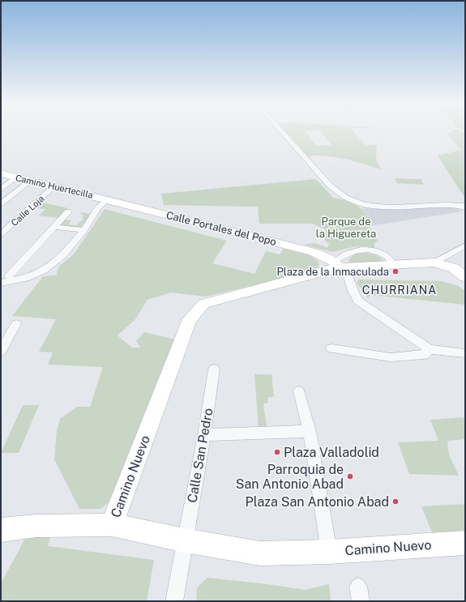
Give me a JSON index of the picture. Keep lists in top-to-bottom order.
{
  "streets": {
    "street": [
      "Camino Huertecilla",
      "Calle Loja",
      "Calle Portales del Popo",
      "Calle San Pedro",
      "Camino Nuevo"
    ]
  },
  "crossings": [
    ["Camino Huertecilla", "Calle Loja"],
    ["Camino Huertecilla", "Calle Portales del Popo"],
    ["Calle Portales del Popo", "Camino Nuevo"],
    ["Calle San Pedro", "Camino Nuevo"]
  ],
  "districts": ["CHURRIANA"],
  "parks": ["Parque de la Higuereta"],
  "places": [
    "Plaza de la Inmaculada",
    "Plaza Valladolid",
    "Parroquia de San Antonio Abad",
    "Plaza San Antonio Abad"
  ]
}
